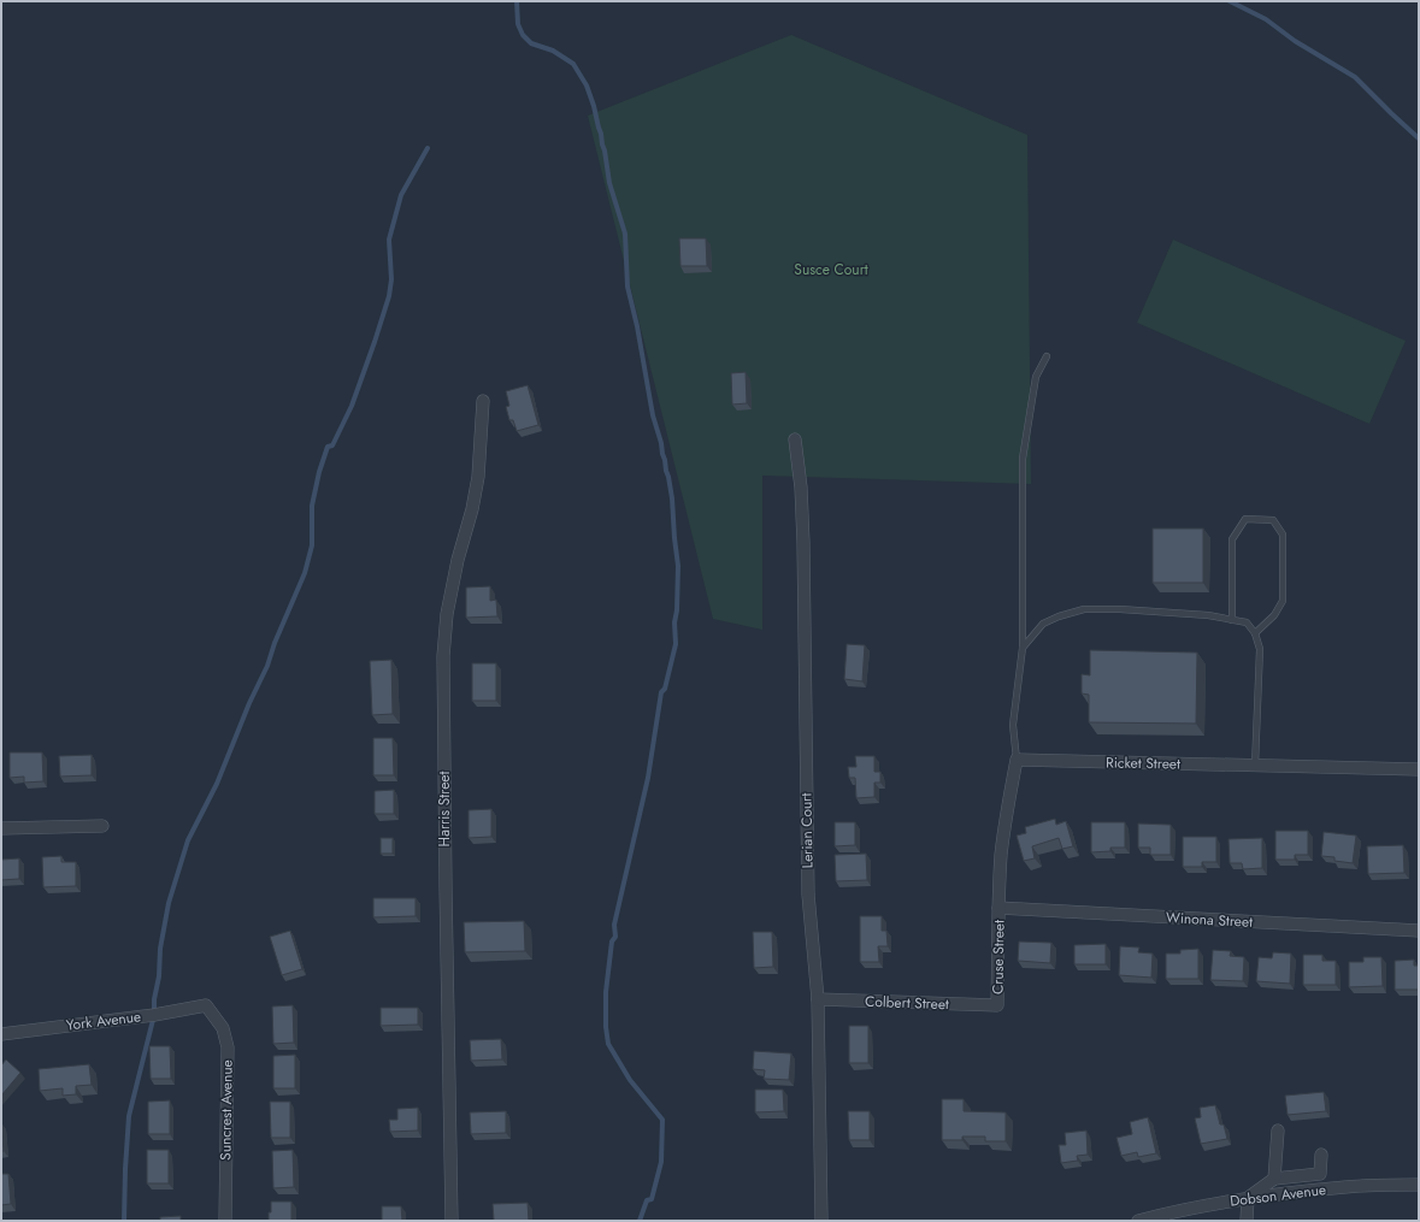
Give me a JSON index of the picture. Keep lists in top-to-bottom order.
{
  "streets": {
    "street": [
      "Ricket Street",
      "Harris Street",
      "Lerian Court",
      "Winona Street",
      "Cruse Street",
      "Colbert Street",
      "York Avenue",
      "Suncrest Avenue",
      "Dobson Avenue"
    ]
  },
  "crossings": [
    ["Lerian Court", "Colbert Street"],
    ["Winona Street", "Cruse Street"],
    ["Cruse Street", "Colbert Street"],
    ["York Avenue", "Suncrest Avenue"]
  ],
  "parks": ["Susce Court"]
}
